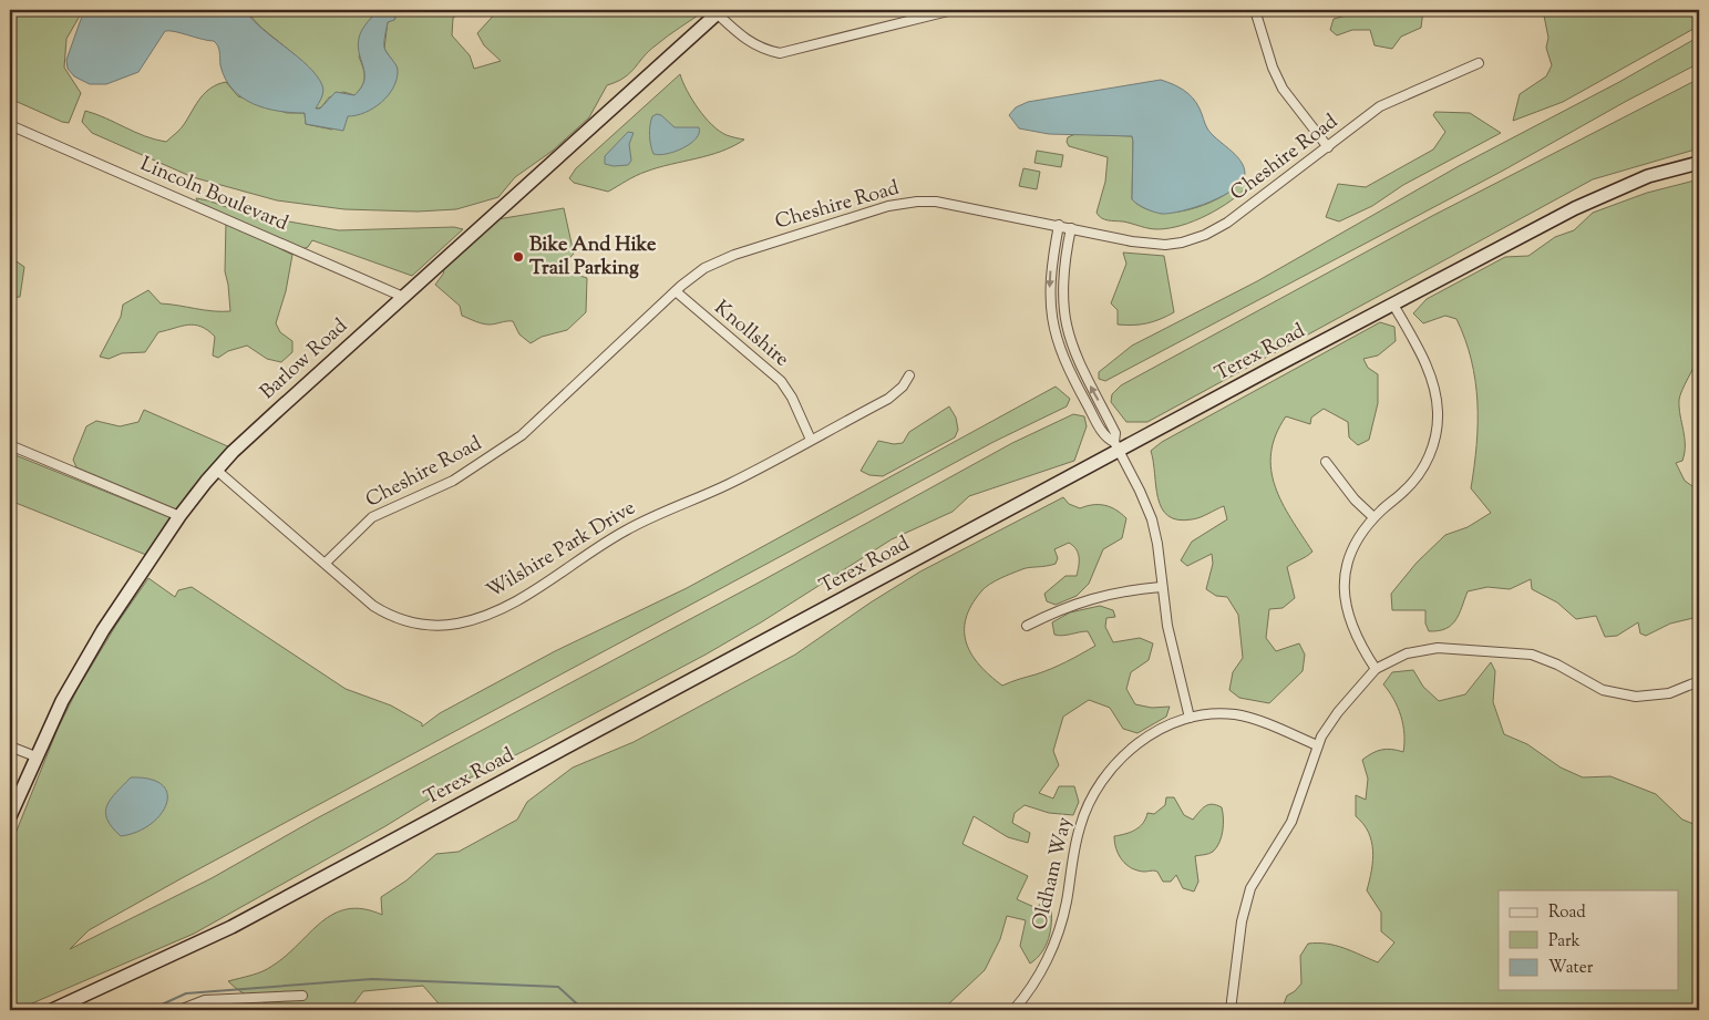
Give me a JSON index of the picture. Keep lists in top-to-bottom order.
{
  "streets": {
    "main road": ["Terex Road", "Barlow Road"],
    "street": [
      "Cheshire Road",
      "Lincoln Boulevard",
      "Knollshire",
      "Wilshire Park Drive",
      "Oldham Way"
    ]
  },
  "crossings": [
    ["Cheshire Road", "Knollshire"],
    ["Cheshire Road", "Wilshire Park Drive"],
    ["Lincoln Boulevard", "Barlow Road"],
    ["Knollshire", "Wilshire Park Drive"],
    ["Barlow Road", "Wilshire Park Drive"]
  ],
  "places": ["Bike And Hike Trail Parking"],
  "legend": ["Road", "Park", "Water"]
}
